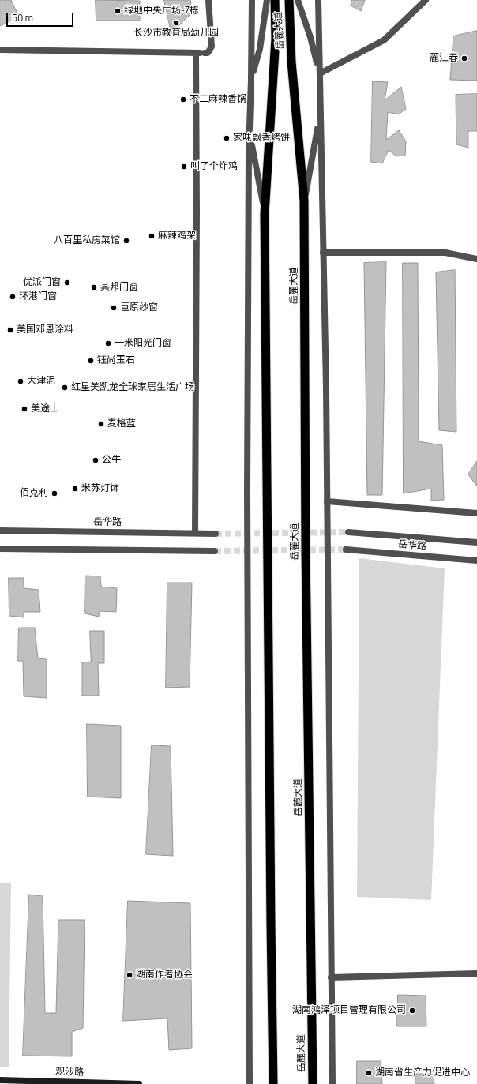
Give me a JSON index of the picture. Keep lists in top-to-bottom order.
{
  "streets": {
    "highway": ["岳麓大道"],
    "main road": ["观沙路"],
    "street": ["岳华路"]
  },
  "places": [
    "绿地中央广场-7栋",
    "长沙市教育局幼儿园",
    "麓江春",
    "不二麻辣香锅",
    "家味飘香烤饼",
    "叫了个炸鸡",
    "麻辣鸡架",
    "八百里私房菜馆",
    "优派门窗",
    "其邦门窗",
    "环港门窗",
    "巨原纱窗",
    "美国邓恩涂料",
    "一米阳光门窗",
    "钰尚玉石",
    "大津泥",
    "红星美凯龙全球家居生活广场",
    "美途士",
    "麦格蓝",
    "公牛",
    "米苏灯饰",
    "佰克利",
    "湖南作者协会",
    "湖南鸿泽项目管理有限公司",
    "湖南省生产力促进中心"
  ],
  "scale_bar": "50 m"
}
